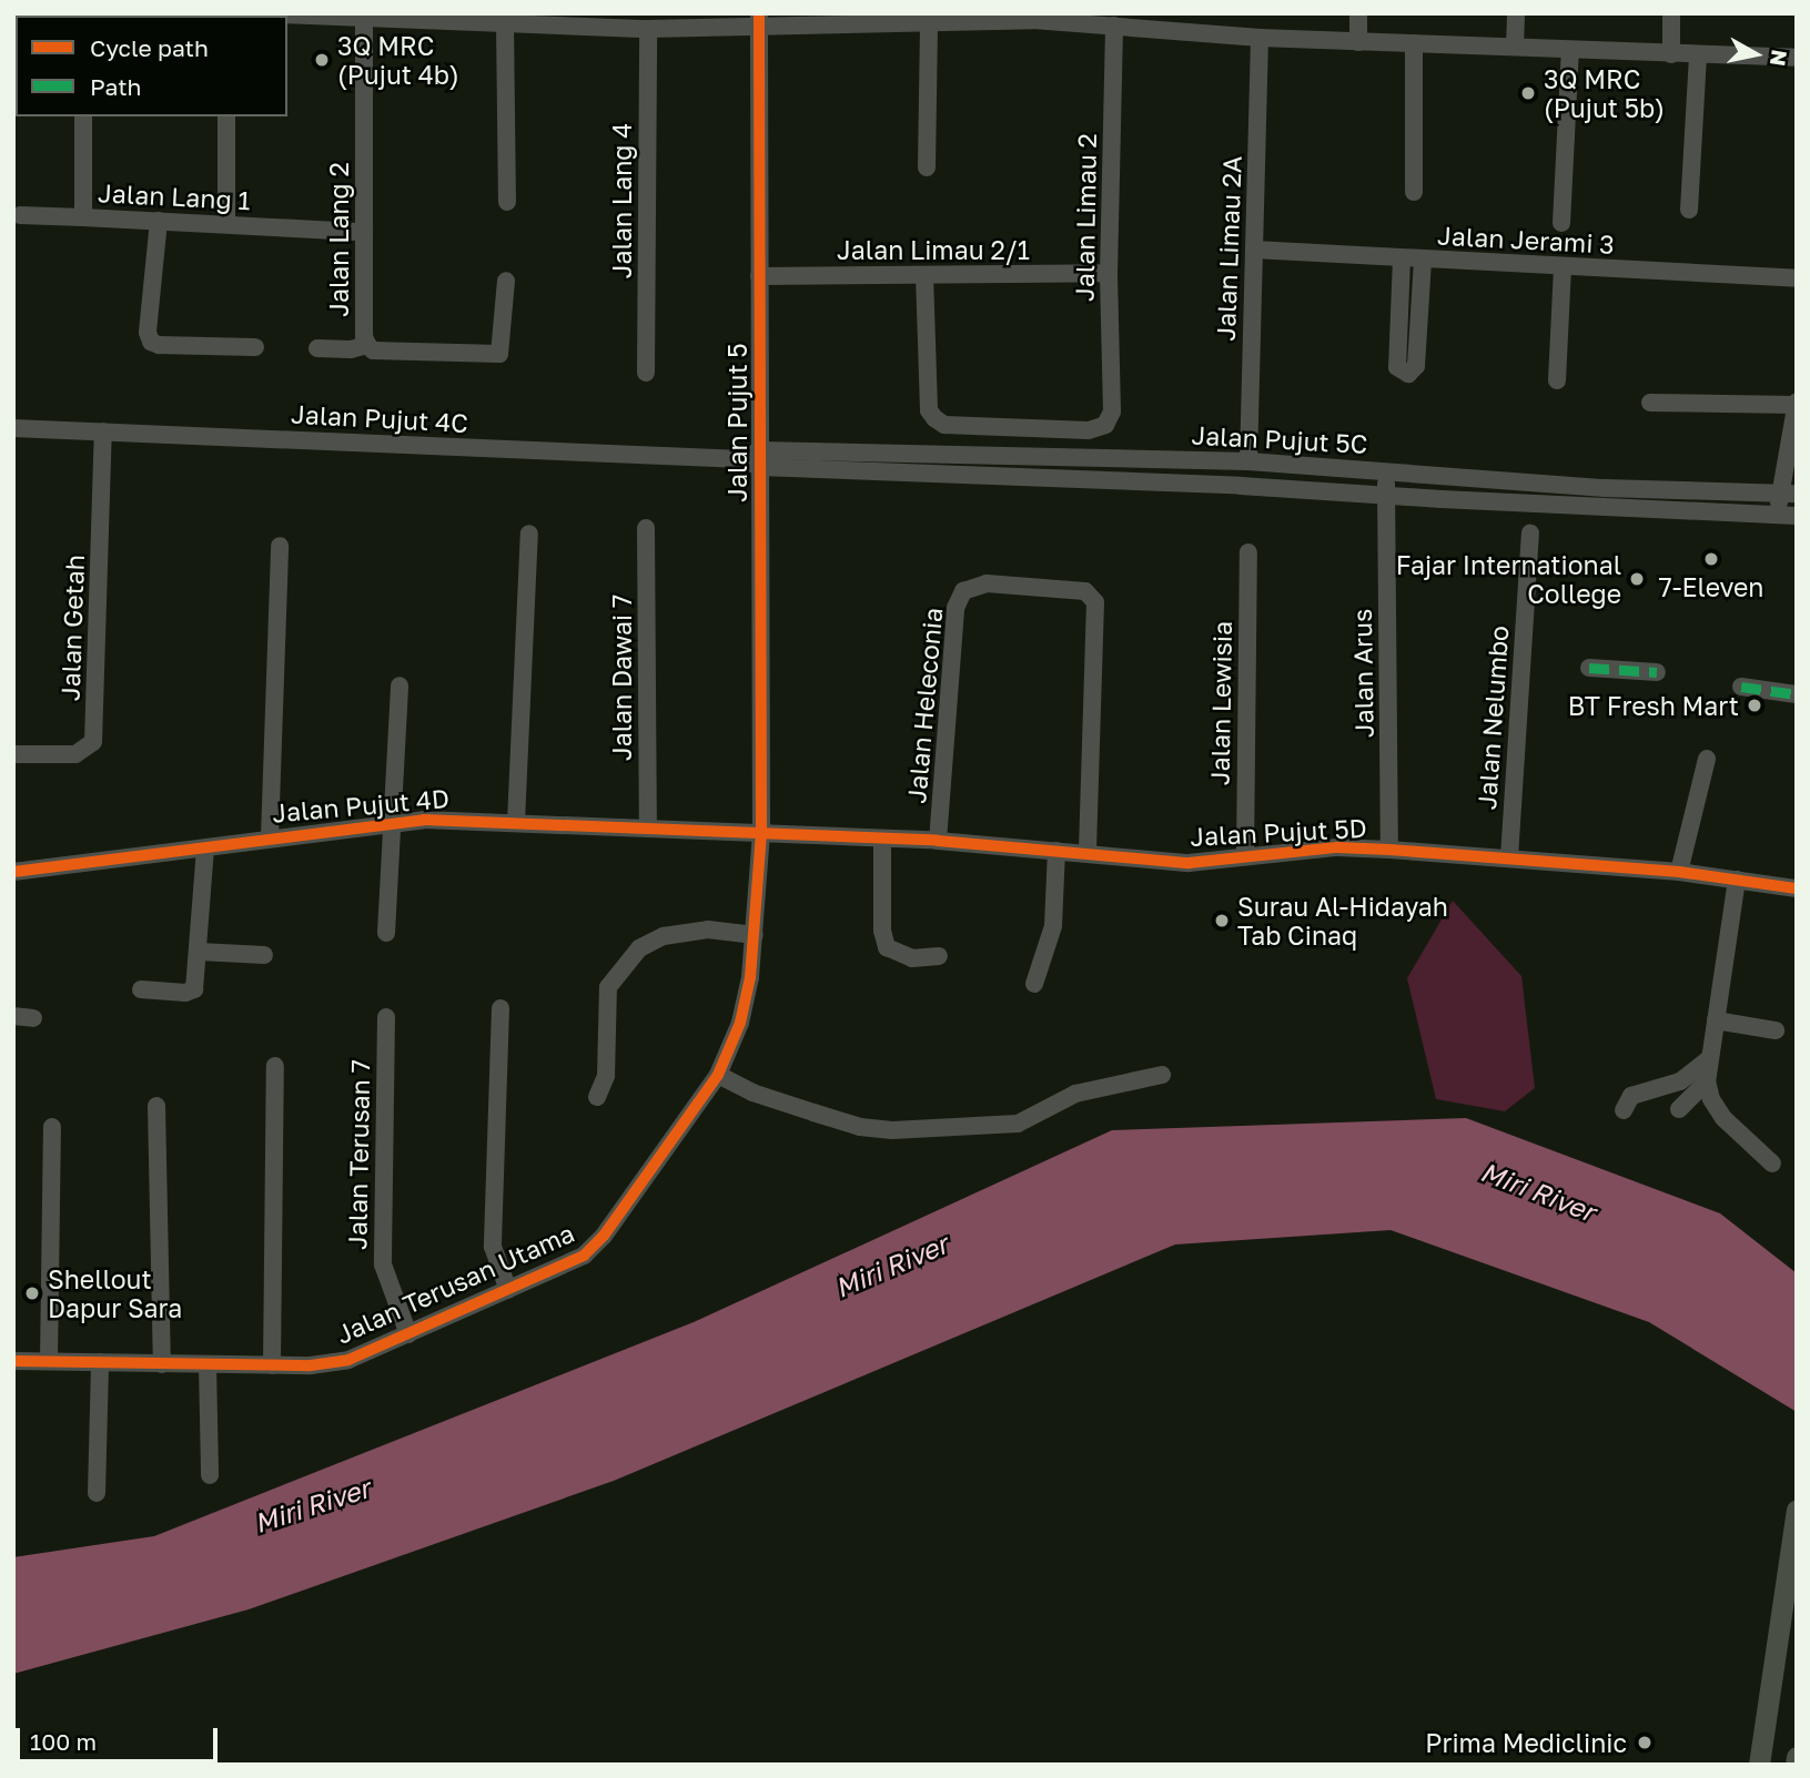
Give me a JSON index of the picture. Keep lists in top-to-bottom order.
{
  "streets": {
    "street": [
      "Jalan Lang 1",
      "Jalan Lang 4",
      "Jalan Limau 2",
      "Jalan Lang 2",
      "Jalan Jerami 3",
      "Jalan Limau 2A",
      "Jalan Limau 2/1",
      "Jalan Pujut 4C",
      "Jalan Pujut 5",
      "Jalan Pujut 5C",
      "Jalan Getah",
      "Jalan Arus",
      "Jalan Dawai 7",
      "Jalan Lewisia",
      "Jalan Heleconia",
      "Jalan Nelumbo",
      "Jalan Pujut 4D",
      "Jalan Pujut 5D",
      "Jalan Terusan 7",
      "Jalan Terusan Utama"
    ]
  },
  "crossings": [
    ["Jalan Lang 1", "Jalan Lang 2"],
    ["Jalan Limau 2", "Jalan Limau 2/1"],
    ["Jalan Jerami 3", "Jalan Limau 2A"],
    ["Jalan Limau 2A", "Jalan Pujut 5C"],
    ["Jalan Limau 2/1", "Jalan Pujut 5"],
    ["Jalan Pujut 4C", "Jalan Pujut 5"],
    ["Jalan Pujut 4C", "Jalan Pujut 5C"],
    ["Jalan Pujut 4C", "Jalan Getah"],
    ["Jalan Pujut 5", "Jalan Pujut 5C"],
    ["Jalan Pujut 5", "Jalan Pujut 4D"],
    ["Jalan Pujut 5", "Jalan Pujut 5D"],
    ["Jalan Pujut 5", "Jalan Terusan Utama"],
    ["Jalan Pujut 5C", "Jalan Arus"],
    ["Jalan Arus", "Jalan Pujut 5D"],
    ["Jalan Dawai 7", "Jalan Pujut 4D"],
    ["Jalan Lewisia", "Jalan Pujut 5D"],
    ["Jalan Heleconia", "Jalan Pujut 5D"],
    ["Jalan Nelumbo", "Jalan Pujut 5D"],
    ["Jalan Pujut 4D", "Jalan Pujut 5D"],
    ["Jalan Pujut 4D", "Jalan Terusan Utama"],
    ["Jalan Pujut 5D", "Jalan Terusan Utama"],
    ["Jalan Terusan 7", "Jalan Terusan Utama"]
  ],
  "water": ["Miri River"],
  "places": [
    "3Q MRC (Pujut 4b)",
    "3Q MRC (Pujut 5b)",
    "7-Eleven",
    "Fajar International College",
    "BT Fresh Mart",
    "Surau Al-Hidayah Tab Cinaq",
    "Shellout Dapur Sara",
    "Prima Mediclinic"
  ],
  "legend": ["Cycle path", "Path"],
  "scale_bar": "100 m",
  "north": "right"
}
